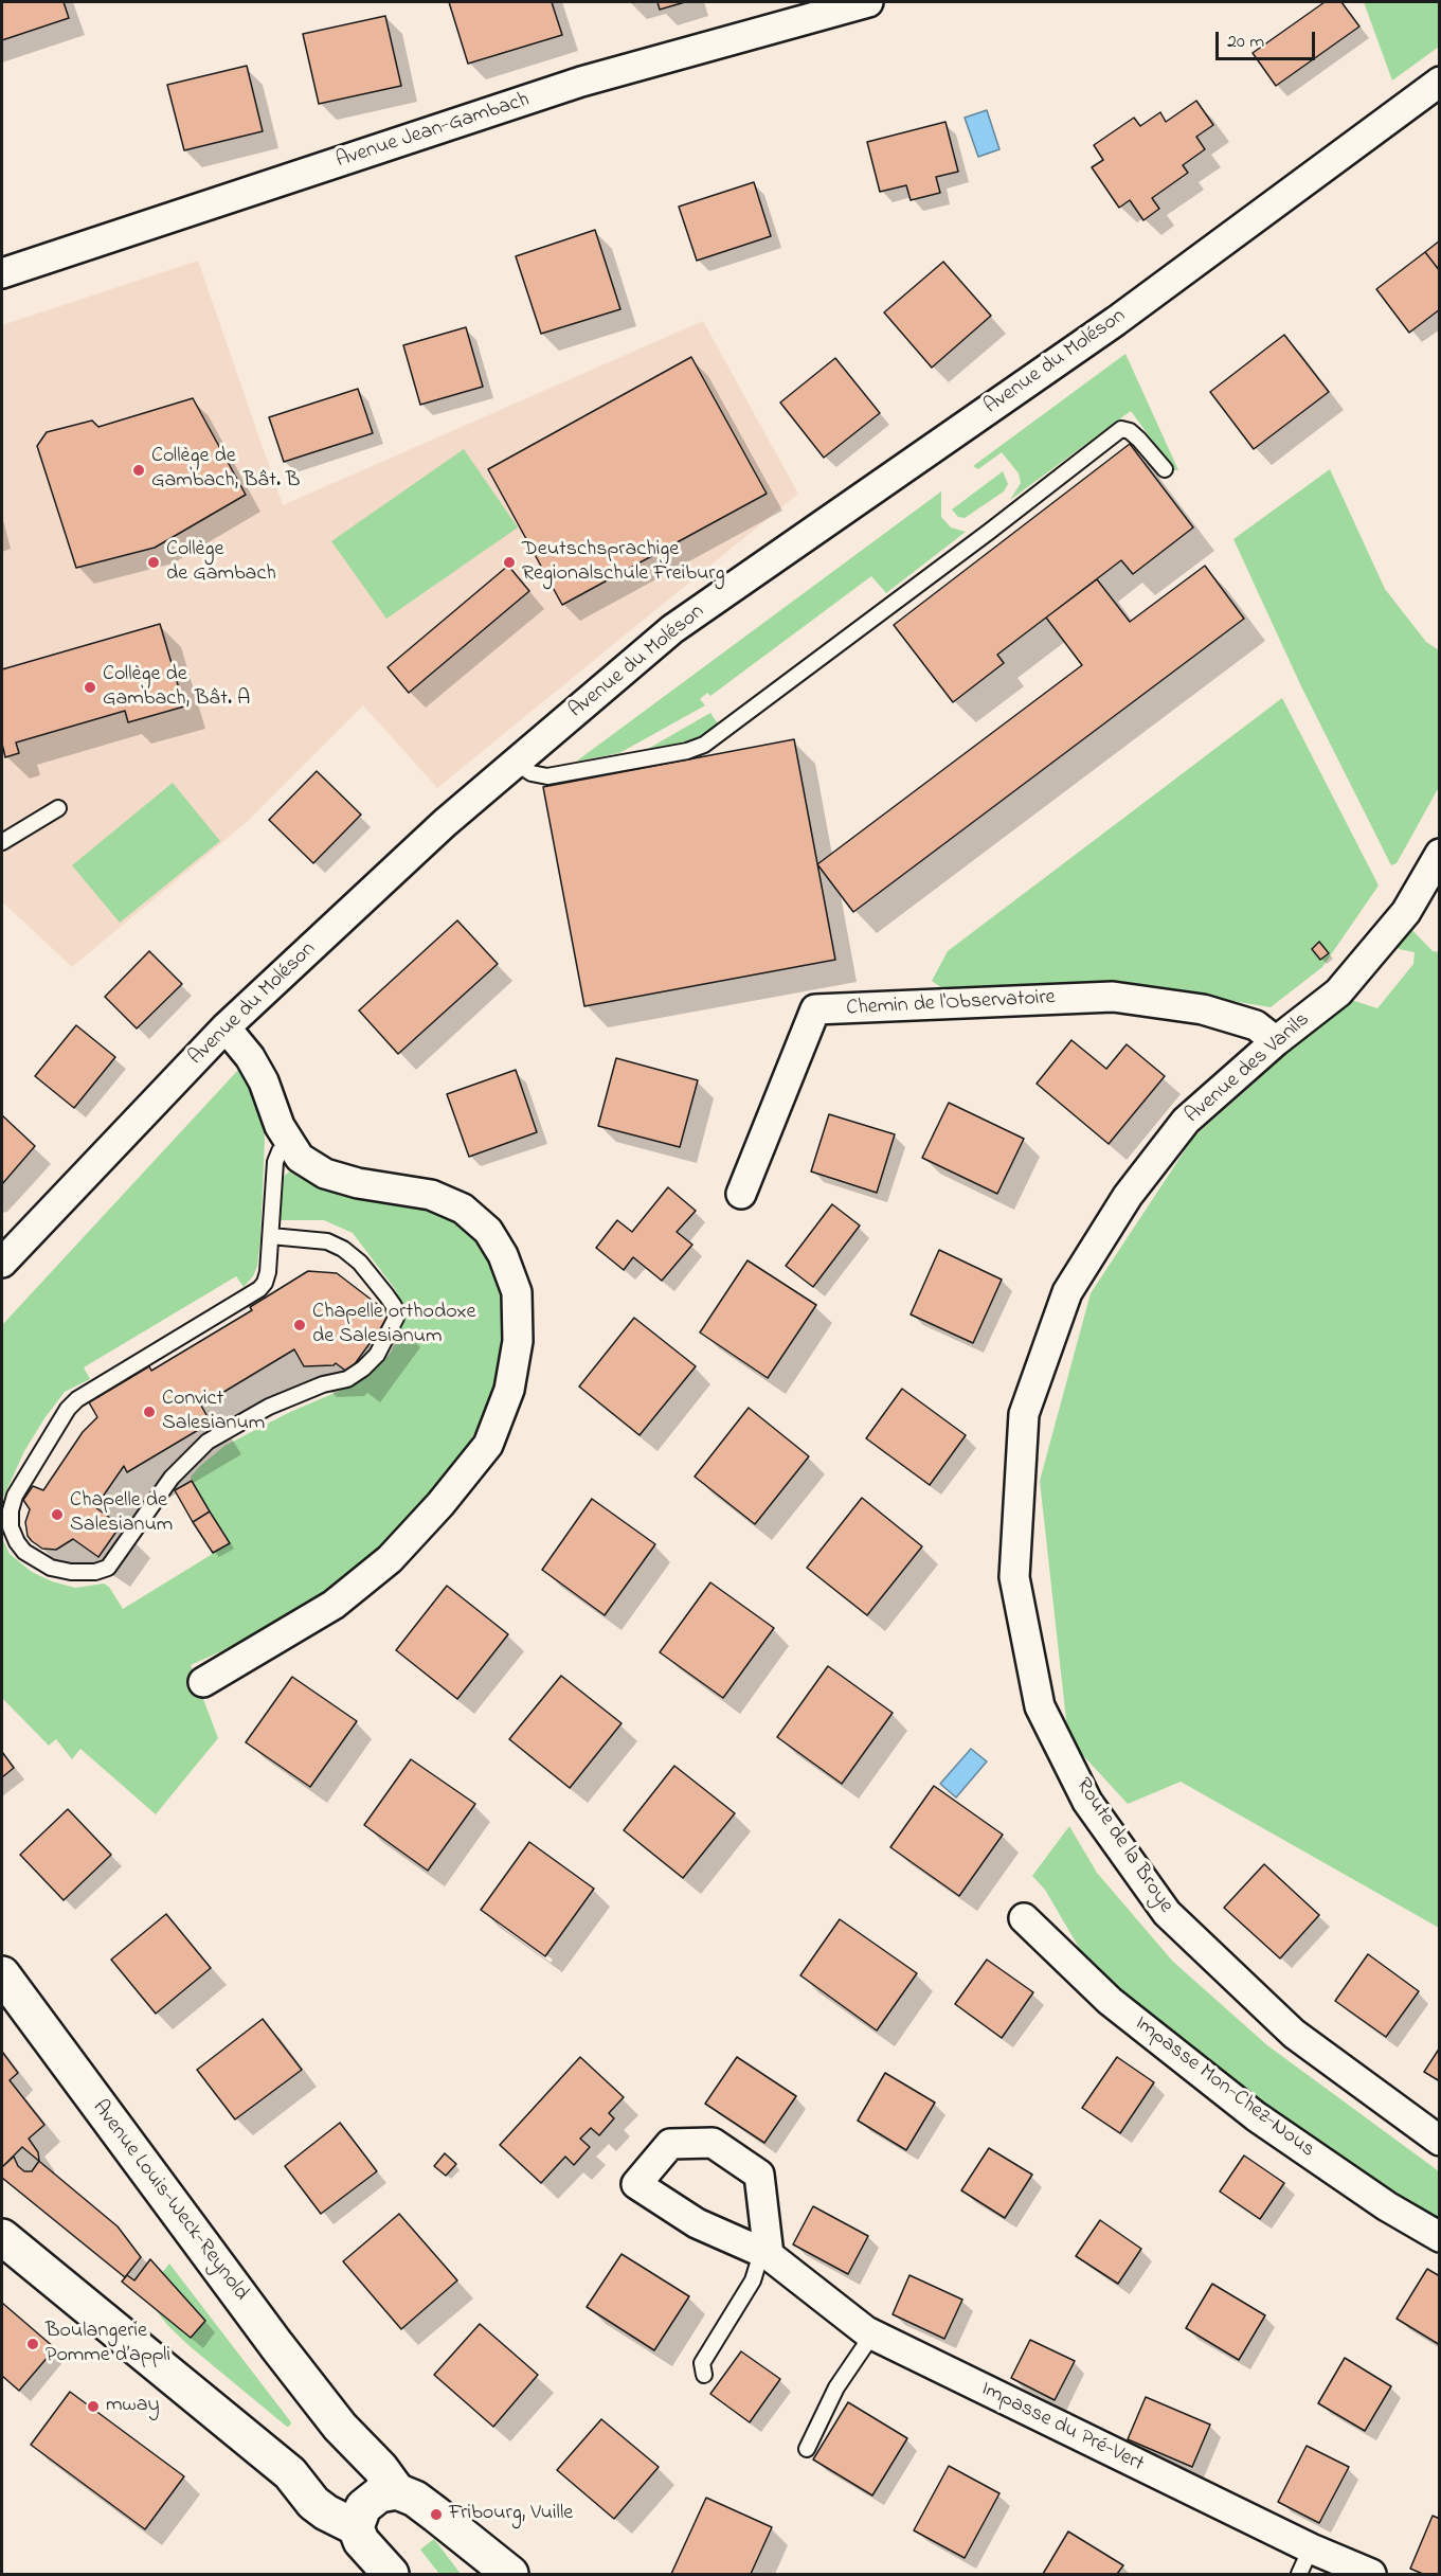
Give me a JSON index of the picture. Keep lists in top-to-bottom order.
{
  "streets": {
    "main road": ["Avenue Louis-Weck-Reynold"],
    "street": [
      "Avenue Jean-Gambach",
      "Avenue du Moléson",
      "Chemin de l'Observatoire",
      "Avenue des Vanils",
      "Route de la Broye",
      "Impasse Mon-Chez-Nous",
      "Impasse du Pré-Vert"
    ]
  },
  "crossings": [
    ["Chemin de l'Observatoire", "Avenue des Vanils"],
    ["Avenue des Vanils", "Route de la Broye"]
  ],
  "places": [
    "Collège de Gambach, Bât. B",
    "Collège de Gambach",
    "Deutschsprachige Regionalschule Freiburg",
    "Collège de Gambach, Bât. A",
    "Chapelle orthodoxe de Salesianum",
    "Convict Salesianum",
    "Chapelle de Salesianum",
    "Boulangerie Pomme d’appli",
    "mway",
    "Fribourg, Vuille"
  ],
  "scale_bar": "20 m"
}
